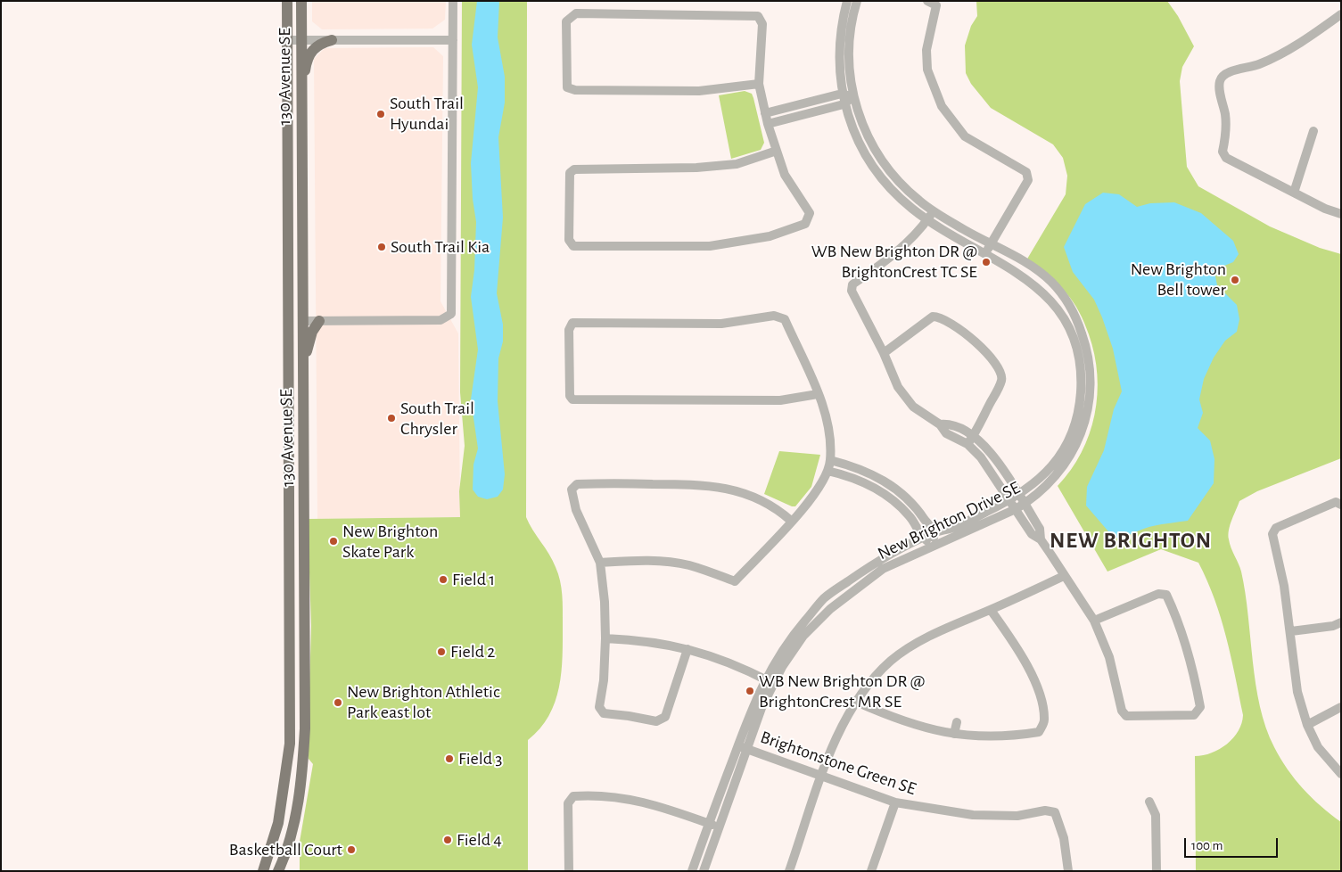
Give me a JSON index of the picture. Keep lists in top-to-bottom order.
{
  "streets": {
    "main road": ["130 Avenue SE"],
    "street": ["New Brighton Drive SE", "Brightonstone Green SE"]
  },
  "crossings": [
    ["New Brighton Drive SE", "Brightonstone Green SE"]
  ],
  "districts": ["NEW BRIGHTON"],
  "places": [
    "South Trail Hyundai",
    "South Trail Kia",
    "WB New Brighton DR @ BrightonCrest TC SE",
    "New Brighton Bell tower",
    "South Trail Chrysler",
    "New Brighton Skate Park",
    "Field 1",
    "Field 2",
    "WB New Brighton DR @ BrightonCrest MR SE",
    "New Brighton Athletic Park east lot",
    "Field 3",
    "Field 4",
    "Basketball Court"
  ],
  "scale_bar": "100 m"
}
